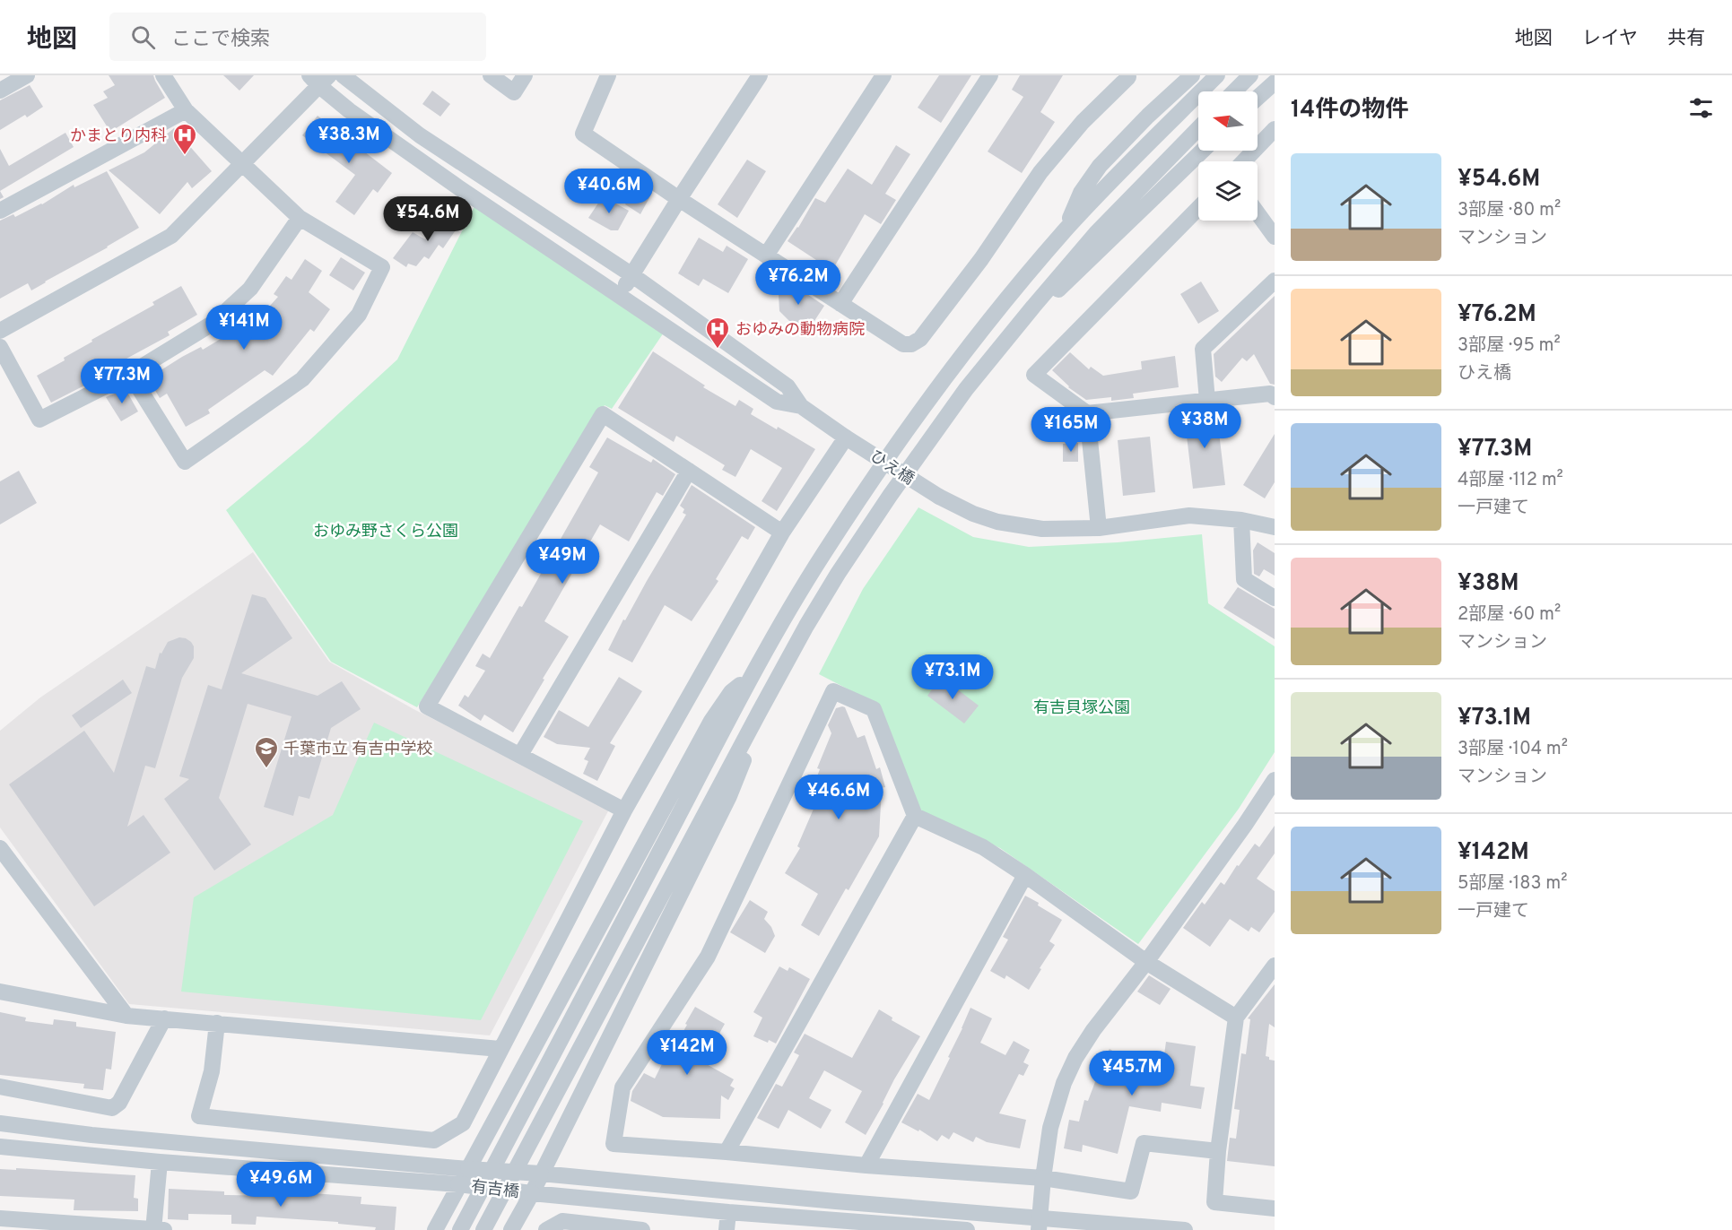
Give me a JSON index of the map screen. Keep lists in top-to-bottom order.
{
  "streets": {
    "street": ["ひえ橋", "有吉橋"]
  },
  "parks": ["おゆみ野さくら公園", "有吉貝塚公園"],
  "places": {
    "hospital": ["かまとり内科", "おゆみの動物病院"],
    "school or university": ["千葉市立 有吉中学校"]
  },
  "north": "left",
  "page": {
    "header": "地図",
    "search": "ここで検索",
    "nav": ["地図", "レイヤ", "共有"],
    "heading": "14件の物件",
    "price": [
      "¥38.3M",
      "¥40.6M",
      "¥54.6M",
      "¥76.2M",
      "¥141M",
      "¥77.3M",
      "¥38M",
      "¥165M",
      "¥49M",
      "¥73.1M",
      "¥46.6M",
      "¥142M",
      "¥45.7M",
      "¥49.6M"
    ],
    "list": [
      {
        "name": "¥54.6M",
        "note": "3部屋 · 80 m² · マンション"
      },
      {
        "name": "¥76.2M",
        "note": "3部屋 · 95 m² · ひえ橋"
      },
      {
        "name": "¥77.3M",
        "note": "4部屋 · 112 m² · 一戸建て"
      },
      {
        "name": "¥38M",
        "note": "2部屋 · 60 m² · マンション"
      },
      {
        "name": "¥73.1M",
        "note": "3部屋 · 104 m² · マンション"
      },
      {
        "name": "¥142M",
        "note": "5部屋 · 183 m² · 一戸建て"
      }
    ]
  }
}
